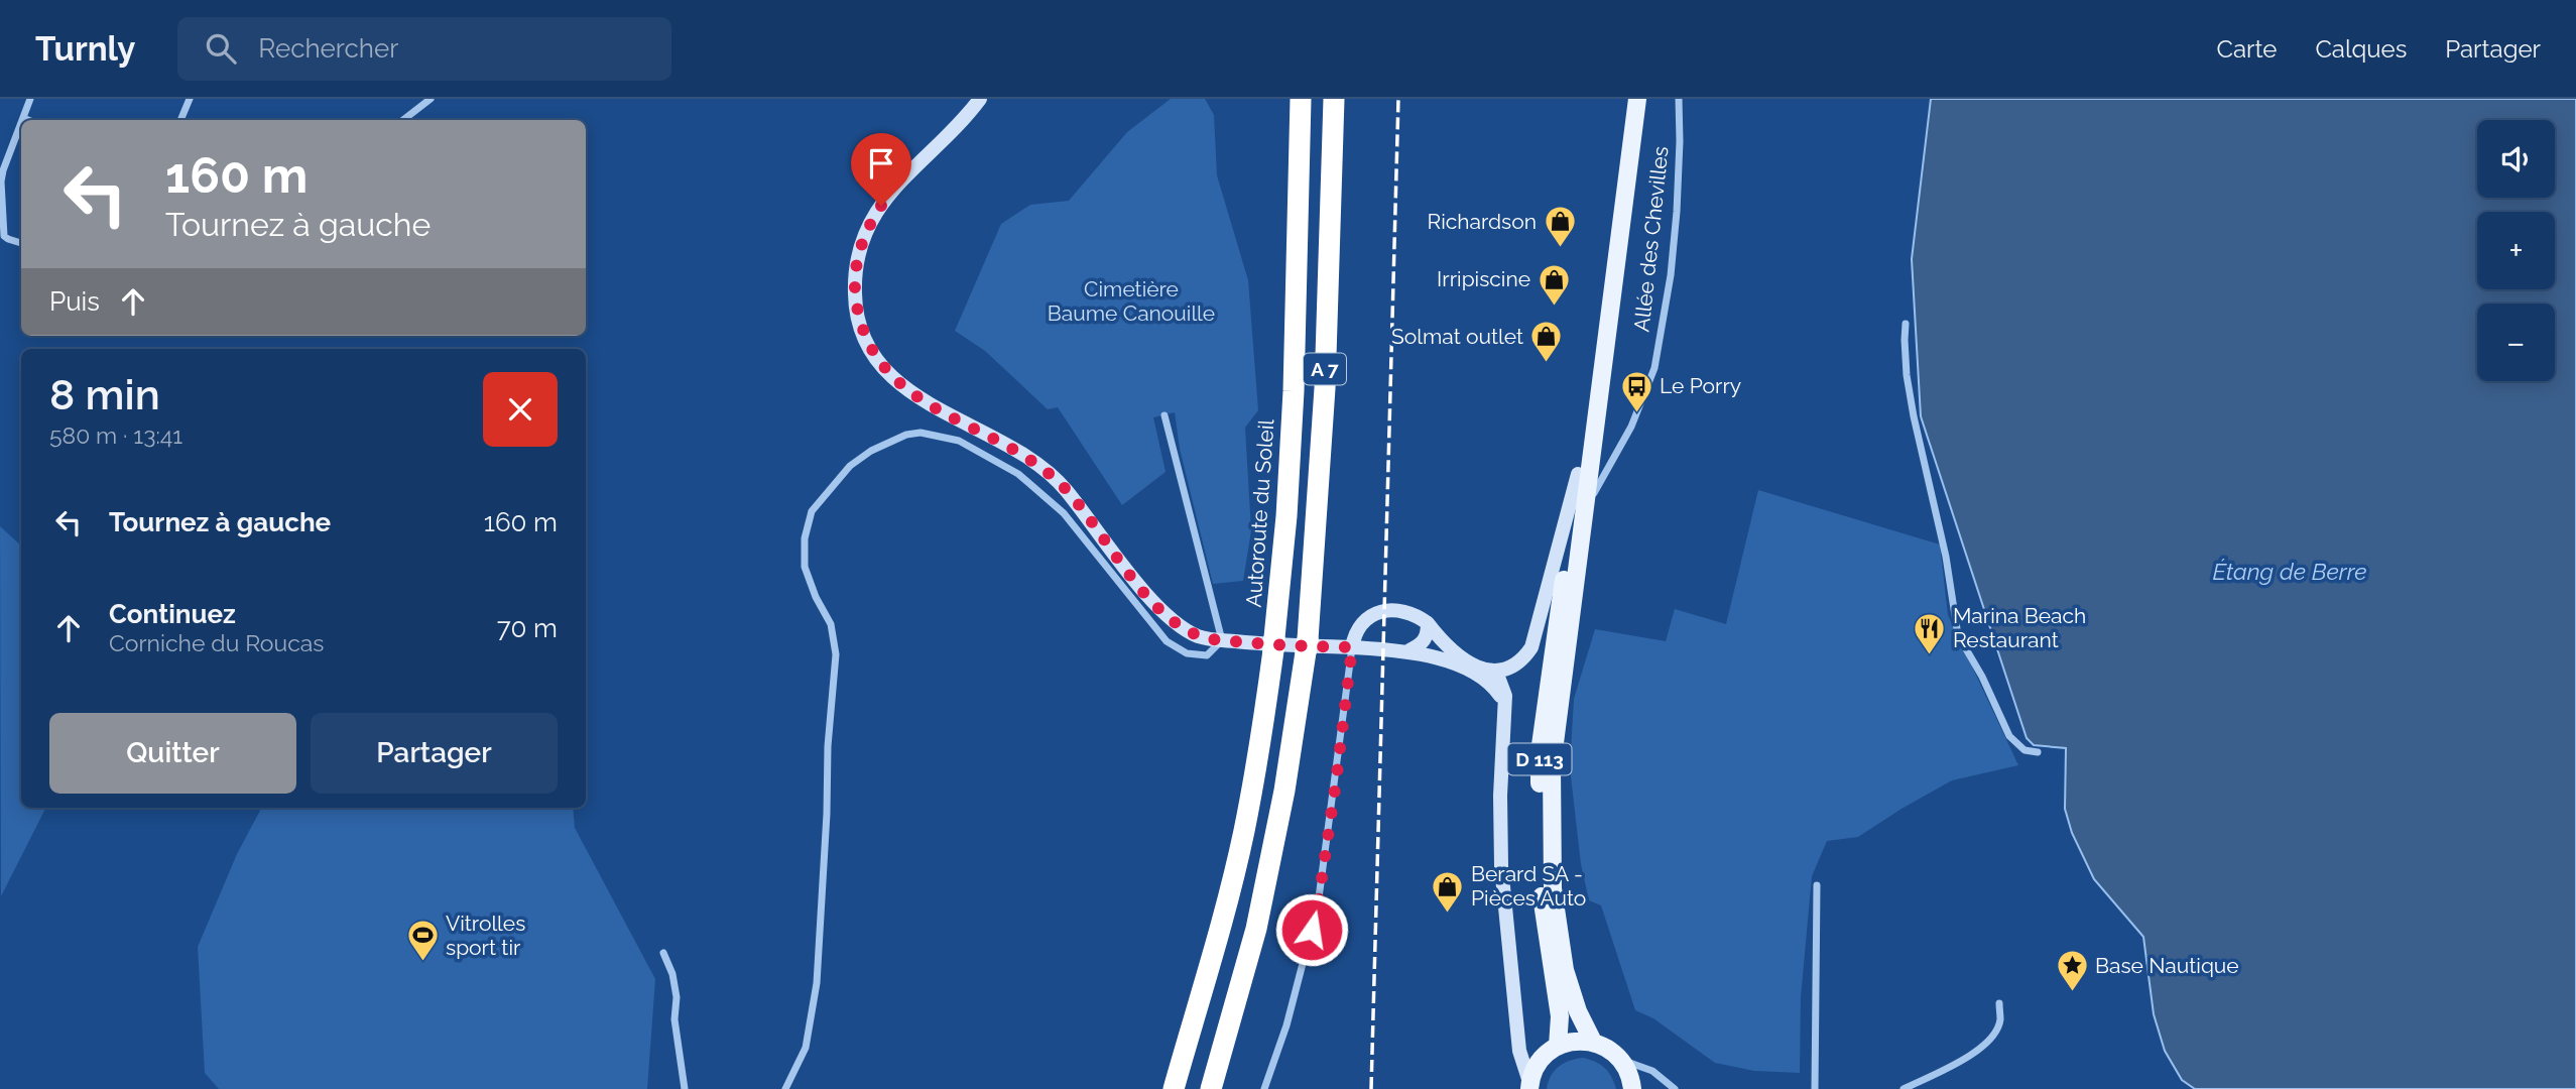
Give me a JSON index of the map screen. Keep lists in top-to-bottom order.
{
  "streets": {
    "highway": ["A 7", "Autoroute du Soleil"],
    "main road": ["D 113"],
    "street": ["Allée des Chevilles"]
  },
  "crossings": [
    ["Allée des Chevilles", "D 113"]
  ],
  "water": ["Étang de Berre"],
  "parks": ["Cimetière Baume Canouille"],
  "places": {
    "shop": [
      "Richardson",
      "Irripiscine",
      "Solmat outlet",
      "Berard SA - Pièces Auto"
    ],
    "bus stop": ["Le Porry"],
    "restaurant": ["Marina Beach Restaurant"],
    "sports": ["Vitrolles sport tir"],
    "place": ["Base Nautique"]
  },
  "page": {
    "header": "Turnly",
    "search": "Rechercher",
    "nav": ["Carte", "Calques", "Partager"],
    "map_buttons": ["+", "−"],
    "turn": ["160 m", "Tournez à gauche"],
    "then": "Puis",
    "heading": ["8 min", "580 m · 13:41"],
    "list": [
      {
        "name": "Tournez à gauche",
        "value": "160 m"
      },
      {
        "name": "Continuez",
        "note": "Corniche du Roucas",
        "value": "70 m"
      }
    ],
    "buttons": ["Quitter", "Partager"]
  }
}
